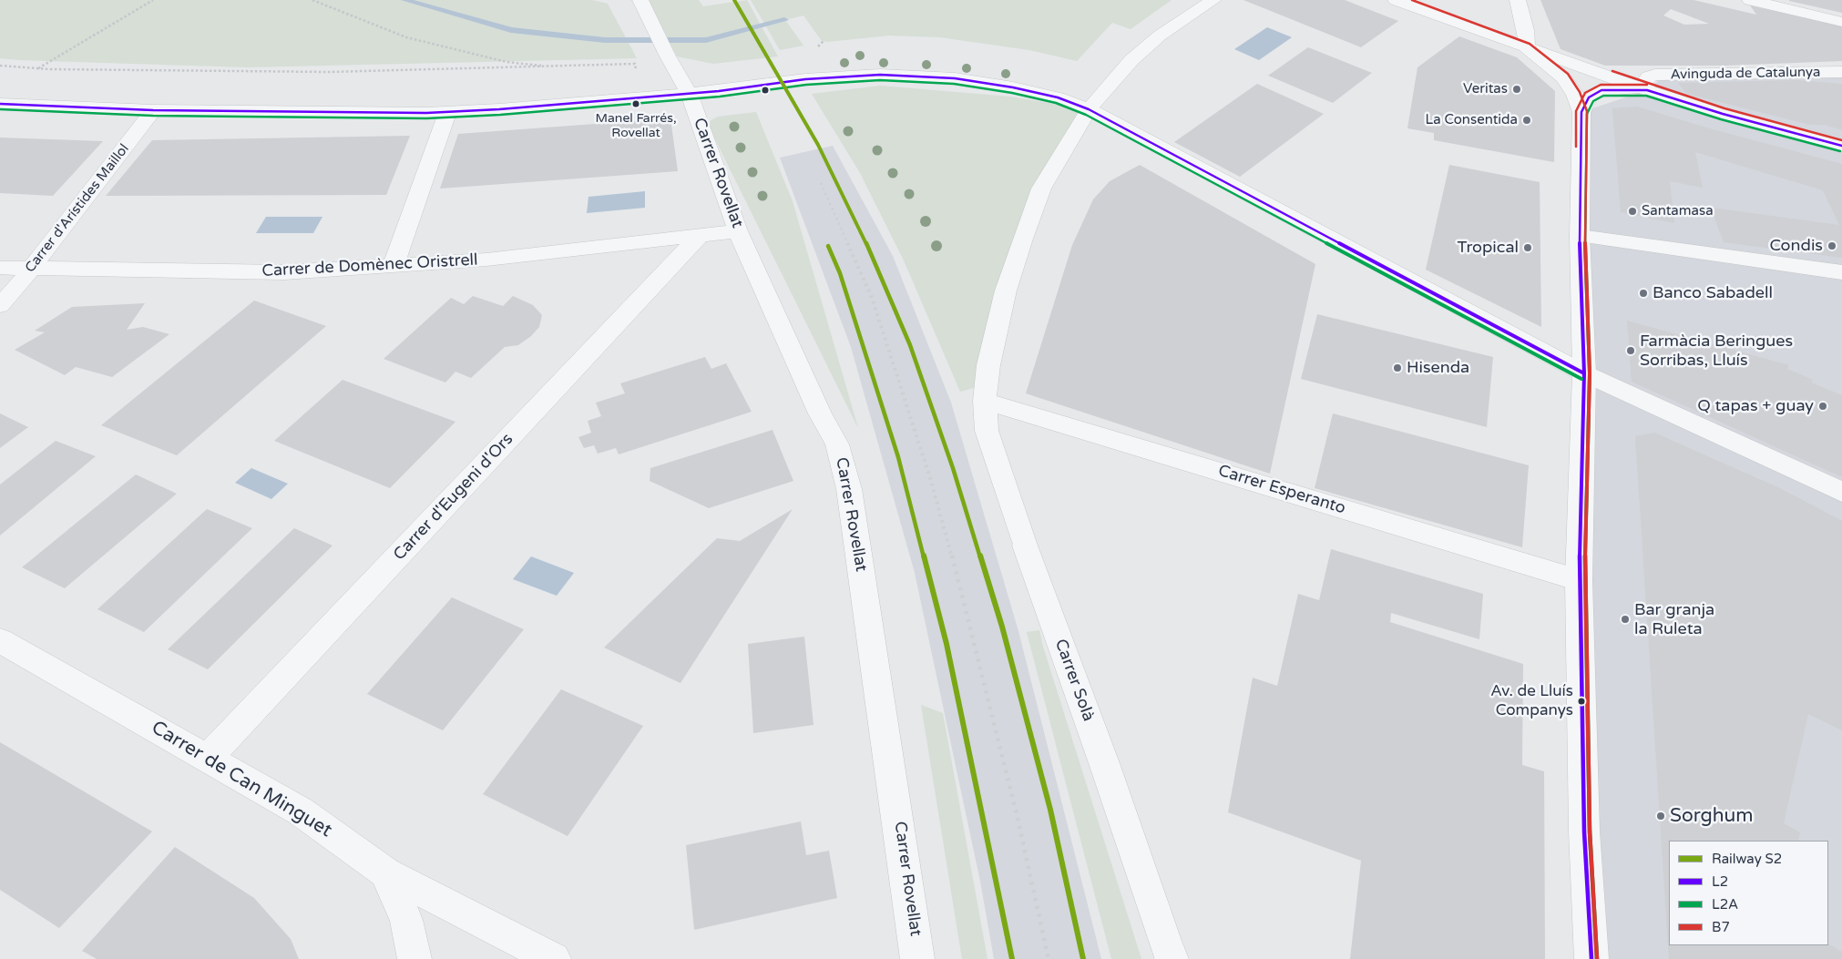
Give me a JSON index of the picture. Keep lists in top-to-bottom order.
{
  "streets": {
    "street": [
      "Avinguda de Catalunya",
      "Carrer Rovellat",
      "Carrer d'Arístides Maillol",
      "Carrer de Domènec Oristrell",
      "Carrer Esperanto",
      "Carrer d'Eugeni d'Ors",
      "Carrer Solà",
      "Carrer de Can Minguet"
    ]
  },
  "crossings": [
    ["Carrer Rovellat", "Carrer de Domènec Oristrell"],
    ["Carrer d'Arístides Maillol", "Carrer de Domènec Oristrell"],
    ["Carrer de Domènec Oristrell", "Carrer d'Eugeni d'Ors"],
    ["Carrer Esperanto", "Carrer Solà"],
    ["Carrer d'Eugeni d'Ors", "Carrer de Can Minguet"]
  ],
  "places": [
    "Veritas",
    "Manel Farrés, Rovellat",
    "La Consentida",
    "Santamasa",
    "Condis",
    "Tropical",
    "Banco Sabadell",
    "Farmàcia Beringues Sorribas, Lluís",
    "Hisenda",
    "Q tapas + guay",
    "Bar granja la Ruleta",
    "Av. de Lluís Companys",
    "Sorghum"
  ],
  "lines": [
    "rail line S2",
    "transit line B7",
    "transit line L2",
    "transit line L2A"
  ],
  "legend": [
    "Railway S2",
    "L2",
    "L2A",
    "B7"
  ]
}
